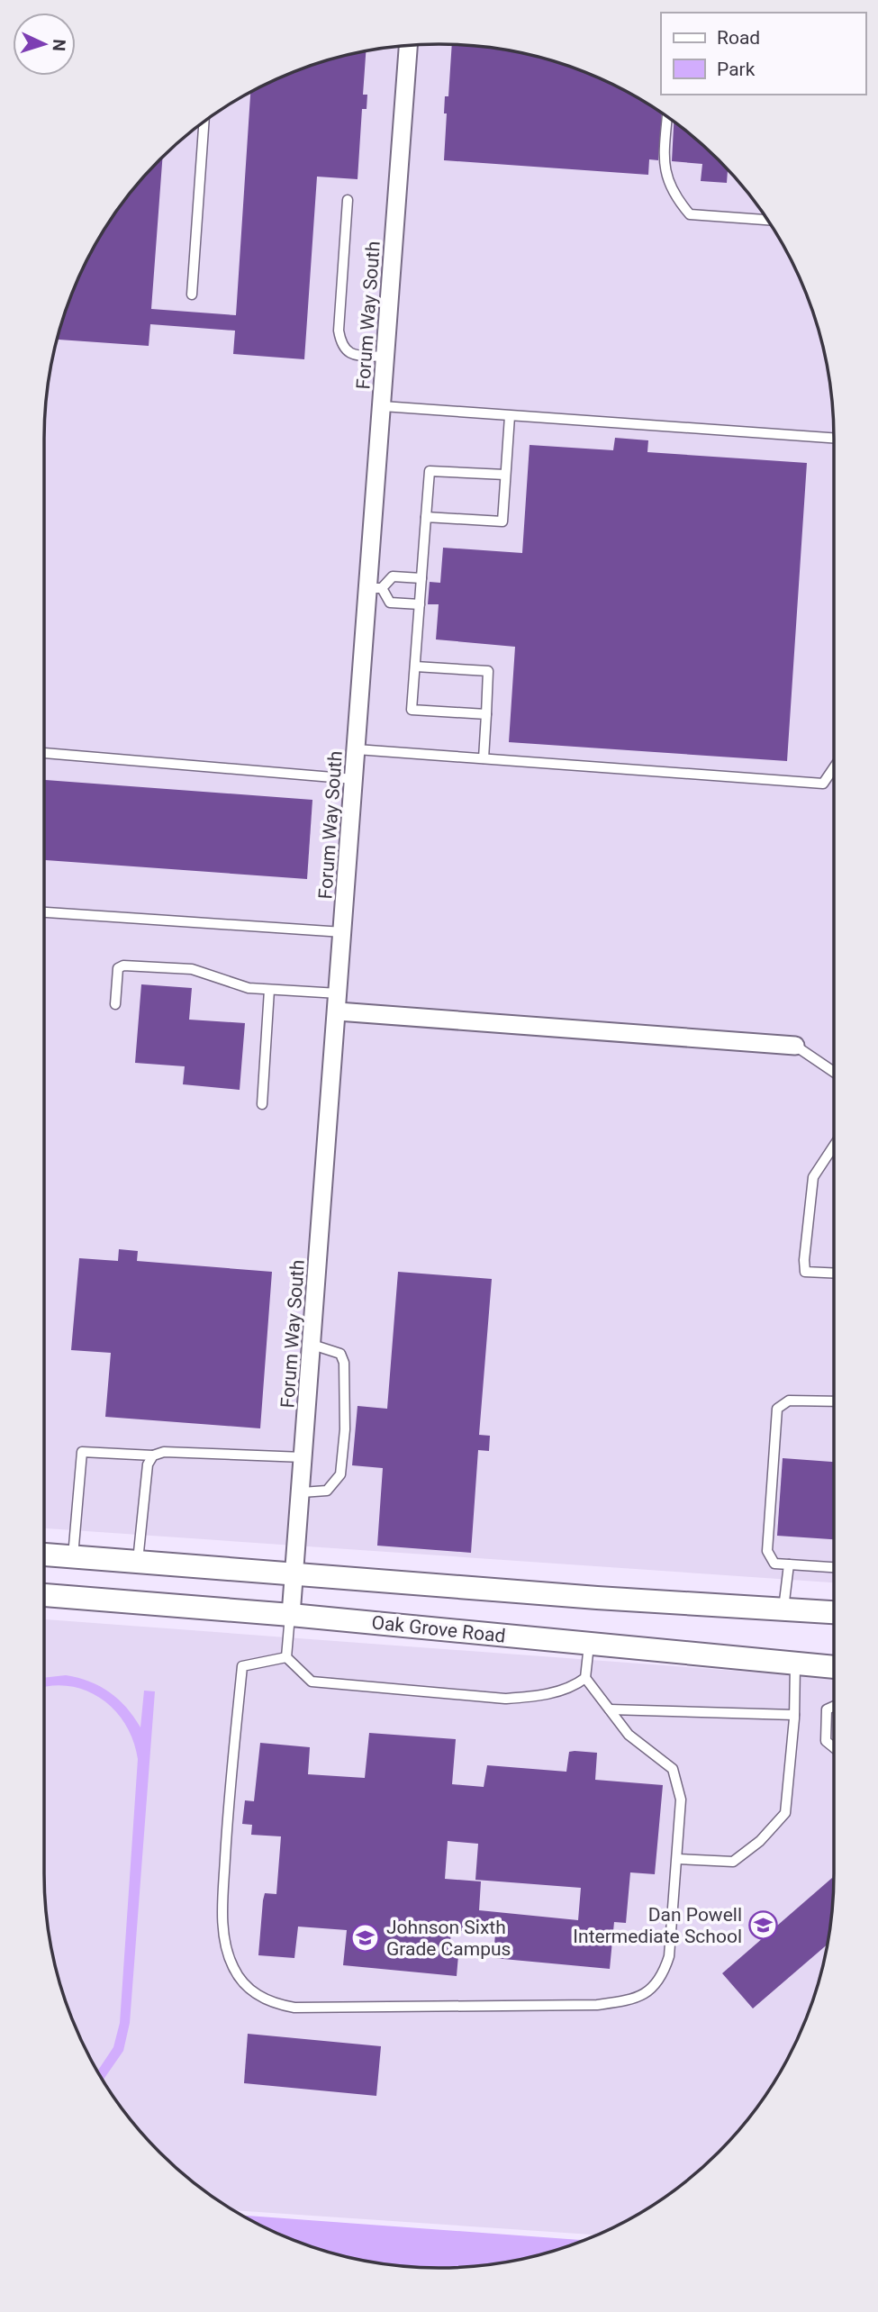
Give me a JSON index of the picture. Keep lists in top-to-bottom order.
{
  "streets": {
    "street": ["Forum Way South", "Oak Grove Road"]
  },
  "crossings": [
    ["Forum Way South", "Oak Grove Road"]
  ],
  "places": {
    "school or university": ["Dan Powell Intermediate School", "Johnson Sixth Grade Campus"]
  },
  "legend": ["Road", "Park"],
  "north": "right"
}
